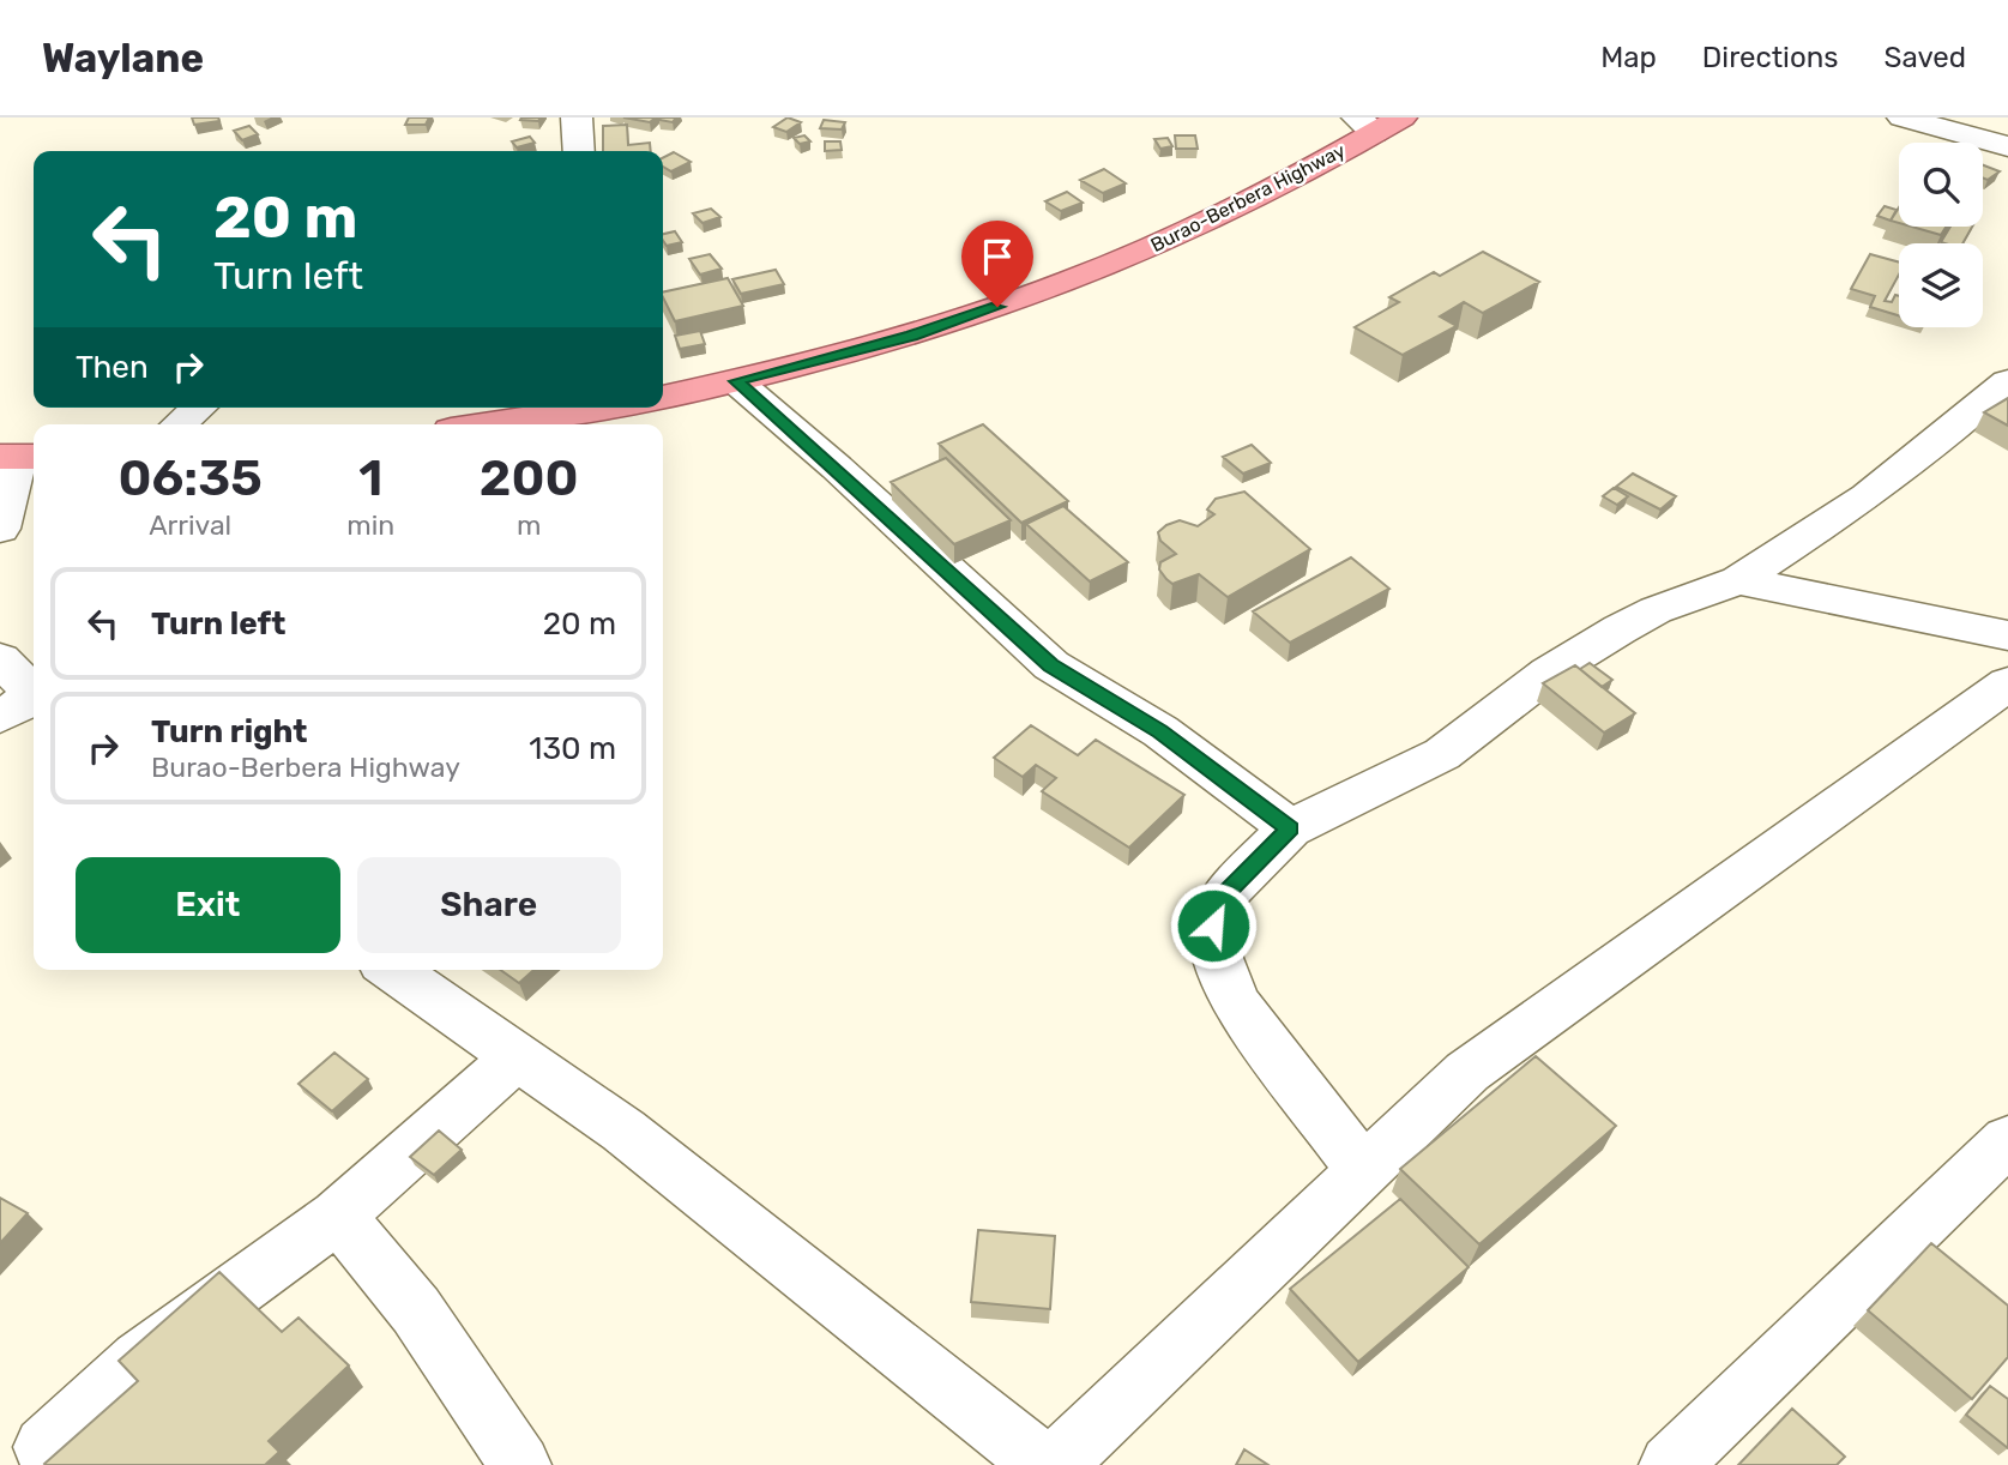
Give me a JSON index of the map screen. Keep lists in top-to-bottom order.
{
  "streets": {
    "highway": ["Burao-Berbera Highway"]
  },
  "page": {
    "header": "Waylane",
    "nav": ["Map", "Directions", "Saved"],
    "turn": ["20 m", "Turn left"],
    "then": "Then",
    "eta": [
      "06:35",
      "Arrival",
      "1",
      "min",
      "200",
      "m"
    ],
    "list": [
      {
        "name": "Turn left",
        "value": "20 m"
      },
      {
        "name": "Turn right",
        "note": "Burao-Berbera Highway",
        "value": "130 m"
      }
    ],
    "buttons": ["Exit", "Share"]
  }
}
